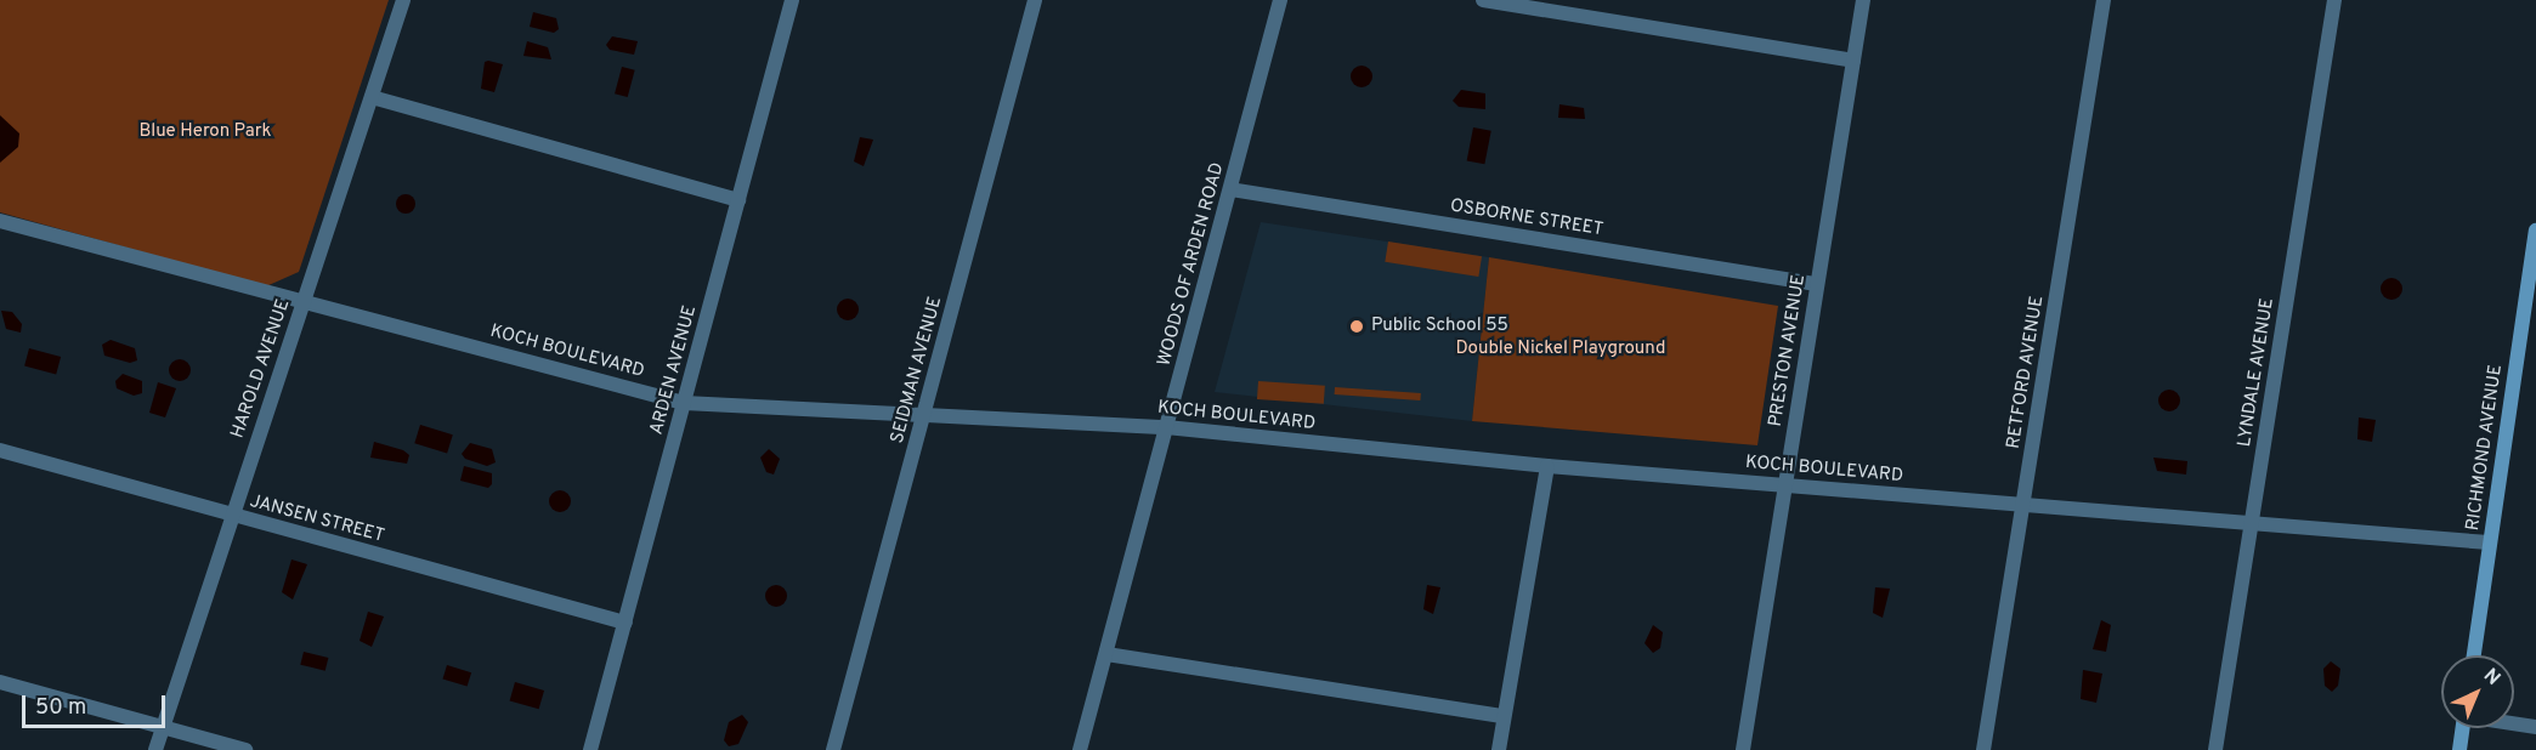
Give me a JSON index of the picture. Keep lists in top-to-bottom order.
{
  "streets": {
    "main road": ["RICHMOND AVENUE"],
    "street": [
      "OSBORNE STREET",
      "WOODS OF ARDEN ROAD",
      "PRESTON AVENUE",
      "KOCH BOULEVARD",
      "HAROLD AVENUE",
      "ARDEN AVENUE",
      "SEIDMAN AVENUE",
      "RETFORD AVENUE",
      "LYNDALE AVENUE",
      "JANSEN STREET"
    ]
  },
  "crossings": [
    ["OSBORNE STREET", "WOODS OF ARDEN ROAD"],
    ["OSBORNE STREET", "PRESTON AVENUE"],
    ["WOODS OF ARDEN ROAD", "KOCH BOULEVARD"],
    ["PRESTON AVENUE", "KOCH BOULEVARD"],
    ["KOCH BOULEVARD", "HAROLD AVENUE"],
    ["KOCH BOULEVARD", "ARDEN AVENUE"],
    ["KOCH BOULEVARD", "SEIDMAN AVENUE"],
    ["KOCH BOULEVARD", "RETFORD AVENUE"],
    ["KOCH BOULEVARD", "LYNDALE AVENUE"],
    ["KOCH BOULEVARD", "RICHMOND AVENUE"],
    ["HAROLD AVENUE", "JANSEN STREET"],
    ["ARDEN AVENUE", "JANSEN STREET"]
  ],
  "parks": ["Blue Heron Park", "Double Nickel Playground"],
  "places": ["Public School 55"],
  "scale_bar": "50 m",
  "north": "top right"
}
